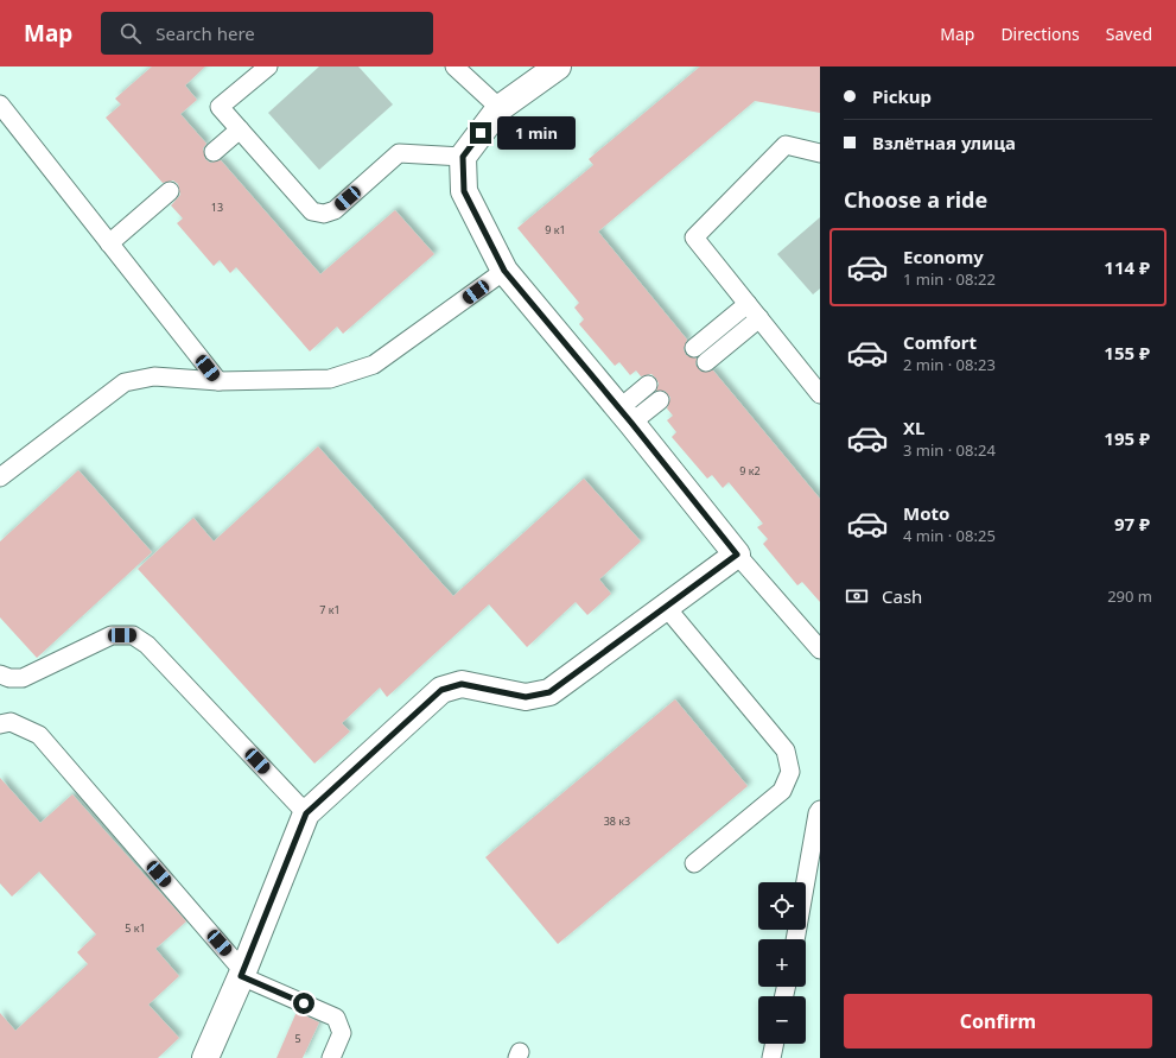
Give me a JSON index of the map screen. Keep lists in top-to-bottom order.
{
  "house_numbers": [
    "13",
    "9 к1",
    "9 к2",
    "7 к1",
    "38 к3",
    "5 к1",
    "5"
  ],
  "page": {
    "header": "Map",
    "search": "Search here",
    "nav": ["Map", "Directions", "Saved"],
    "banner": ["Pickup", "Взлётная улица"],
    "bubble": "1 min",
    "heading": "Choose a ride",
    "list": [
      {
        "name": "Economy",
        "note": "1 min · 08:22",
        "value": "114 ₽"
      },
      {
        "name": "Comfort",
        "note": "2 min · 08:23",
        "value": "155 ₽"
      },
      {
        "name": "XL",
        "note": "3 min · 08:24",
        "value": "195 ₽"
      },
      {
        "name": "Moto",
        "note": "4 min · 08:25",
        "value": "97 ₽"
      }
    ],
    "pay": ["Cash", "290 m"],
    "map_buttons": ["+", "−"],
    "buttons": "Confirm"
  }
}
